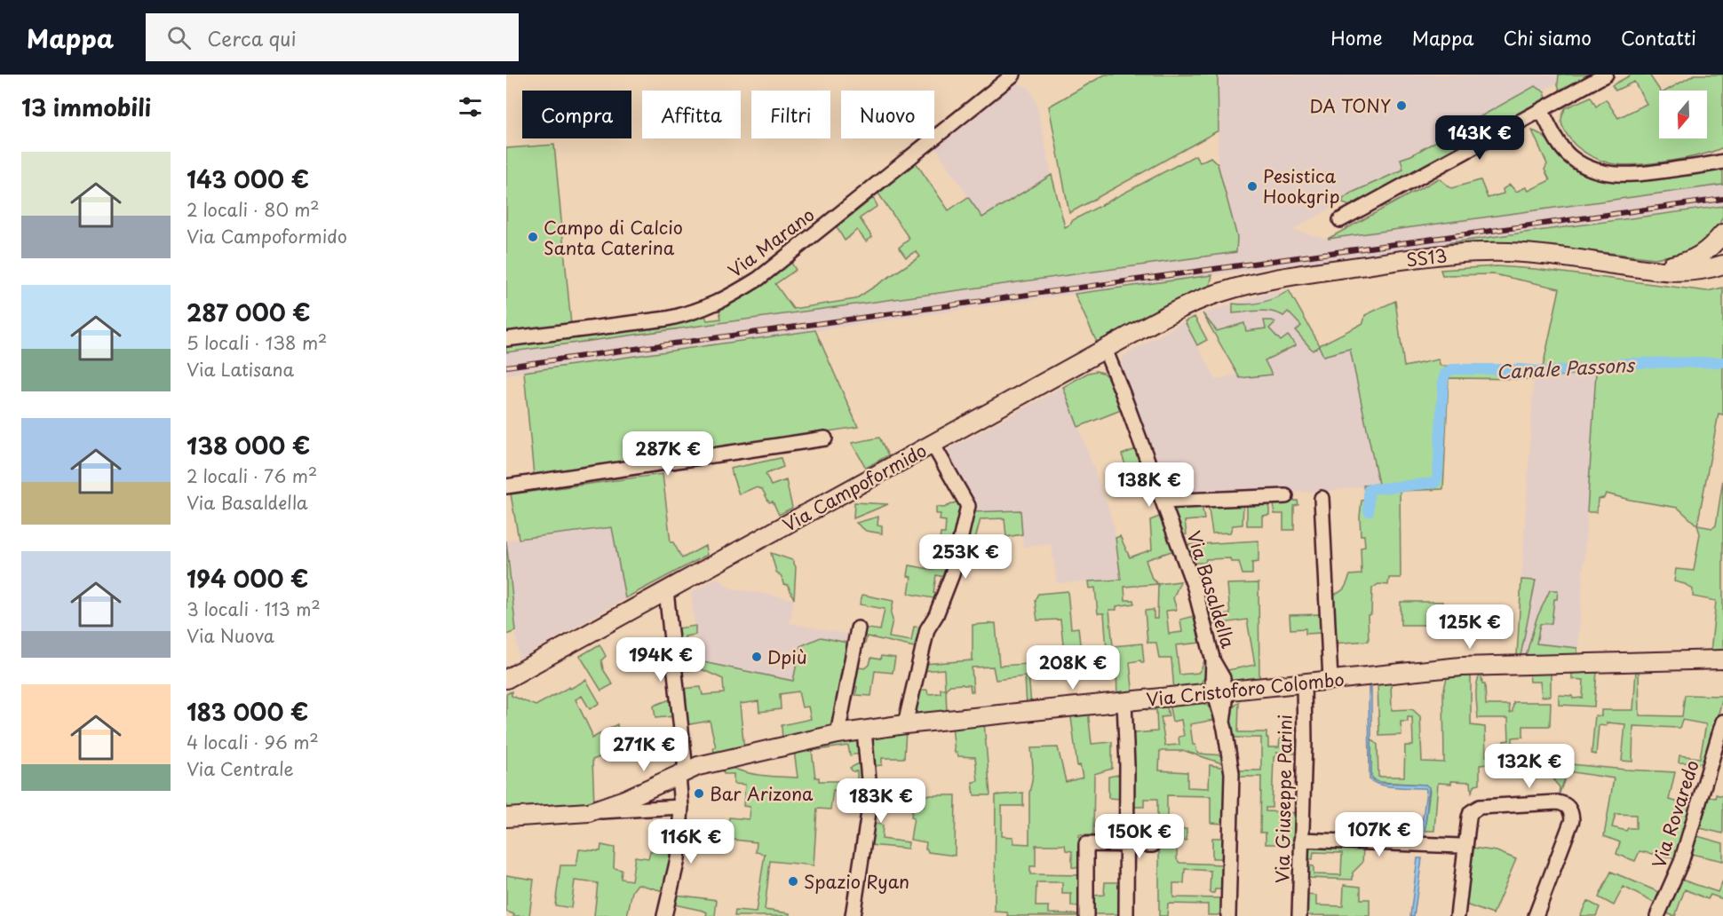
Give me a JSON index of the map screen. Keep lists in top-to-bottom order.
{
  "streets": {
    "main road": ["SS13", "Via Campoformido", "Via Cristoforo Colombo"],
    "street": [
      "Via Marano",
      "Via Basaldella",
      "Via Giuseppe Parini",
      "Via Rovaredo"
    ]
  },
  "crossings": [
    ["SS13", "Via Campoformido"],
    ["Via Campoformido", "Via Basaldella"],
    ["Via Basaldella", "Via Cristoforo Colombo"],
    ["Via Cristoforo Colombo", "Via Giuseppe Parini"]
  ],
  "water": ["Canale Passons"],
  "places": [
    "DA TONY",
    "Pesistica Hookgrip",
    "Campo di Calcio Santa Caterina",
    "Dpiù",
    "Bar Arizona",
    "Spazio Ryan"
  ],
  "north": "bottom",
  "page": {
    "header": "Mappa",
    "search": "Cerca qui",
    "nav": [
      "Home",
      "Mappa",
      "Chi siamo",
      "Contatti"
    ],
    "heading": "13 immobili",
    "chip": [
      "Compra",
      "Affitta",
      "Filtri",
      "Nuovo"
    ],
    "price": [
      "143K €",
      "287K €",
      "138K €",
      "253K €",
      "125K €",
      "194K €",
      "208K €",
      "271K €",
      "132K €",
      "183K €",
      "107K €",
      "150K €",
      "116K €"
    ],
    "list": [
      {
        "name": "143 000 €",
        "note": "2 locali · 80 m² · Via Campoformido"
      },
      {
        "name": "287 000 €",
        "note": "5 locali · 138 m² · Via Latisana"
      },
      {
        "name": "138 000 €",
        "note": "2 locali · 76 m² · Via Basaldella"
      },
      {
        "name": "194 000 €",
        "note": "3 locali · 113 m² · Via Nuova"
      },
      {
        "name": "183 000 €",
        "note": "4 locali · 96 m² · Via Centrale"
      }
    ]
  }
}
